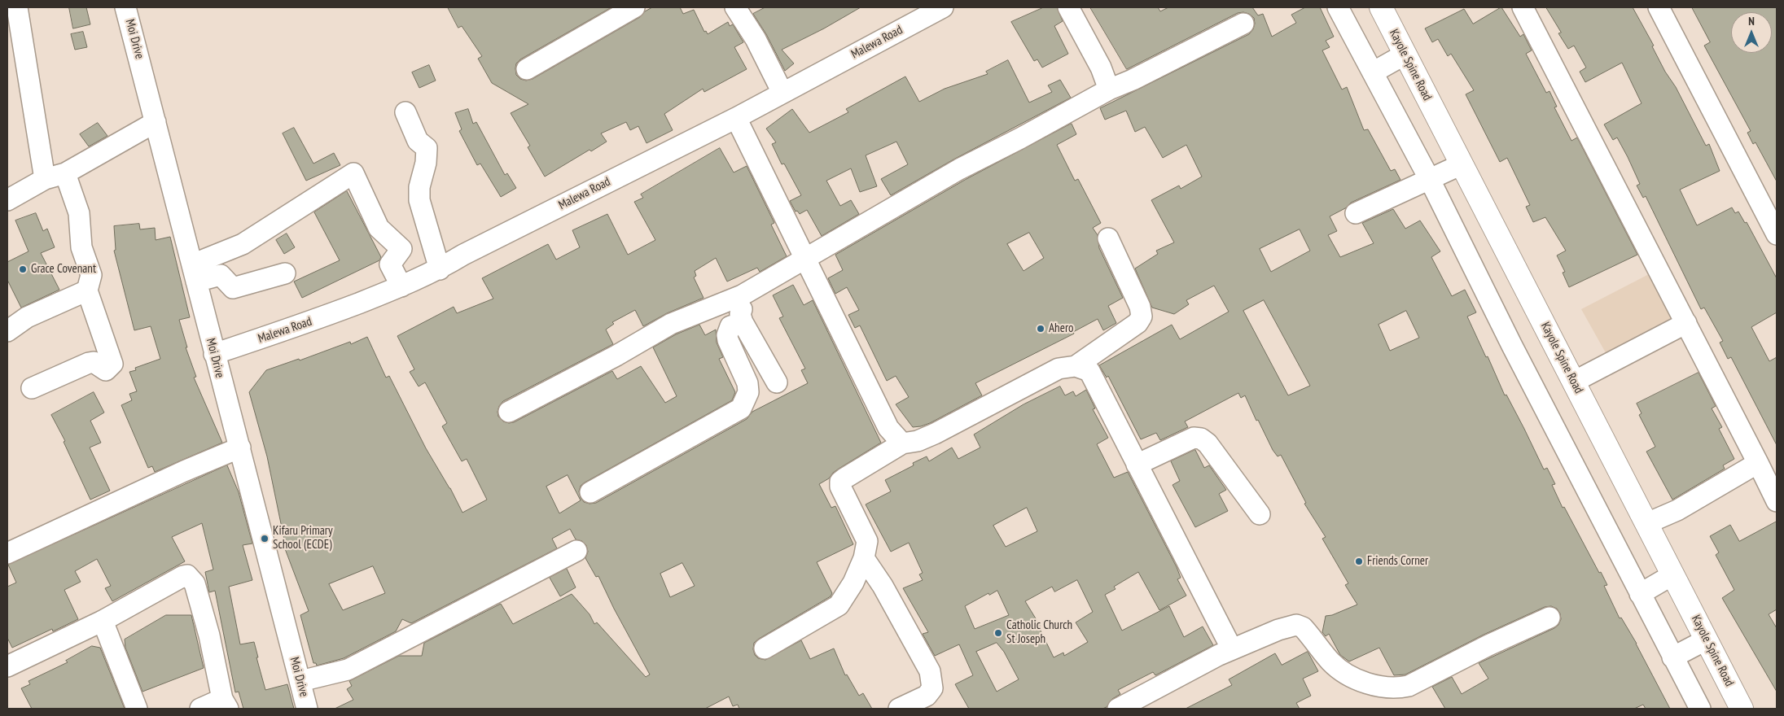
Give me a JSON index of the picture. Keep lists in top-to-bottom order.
{
  "streets": {
    "main road": ["Kayole Spine Road"],
    "street": ["Moi Drive", "Malewa Road"]
  },
  "crossings": [
    ["Moi Drive", "Malewa Road"]
  ],
  "places": [
    "Grace Covenant",
    "Ahero",
    "Kifaru Primary School (ECDE)",
    "Friends Corner",
    "Catholic Church St Joseph"
  ],
  "north": "top"
}
